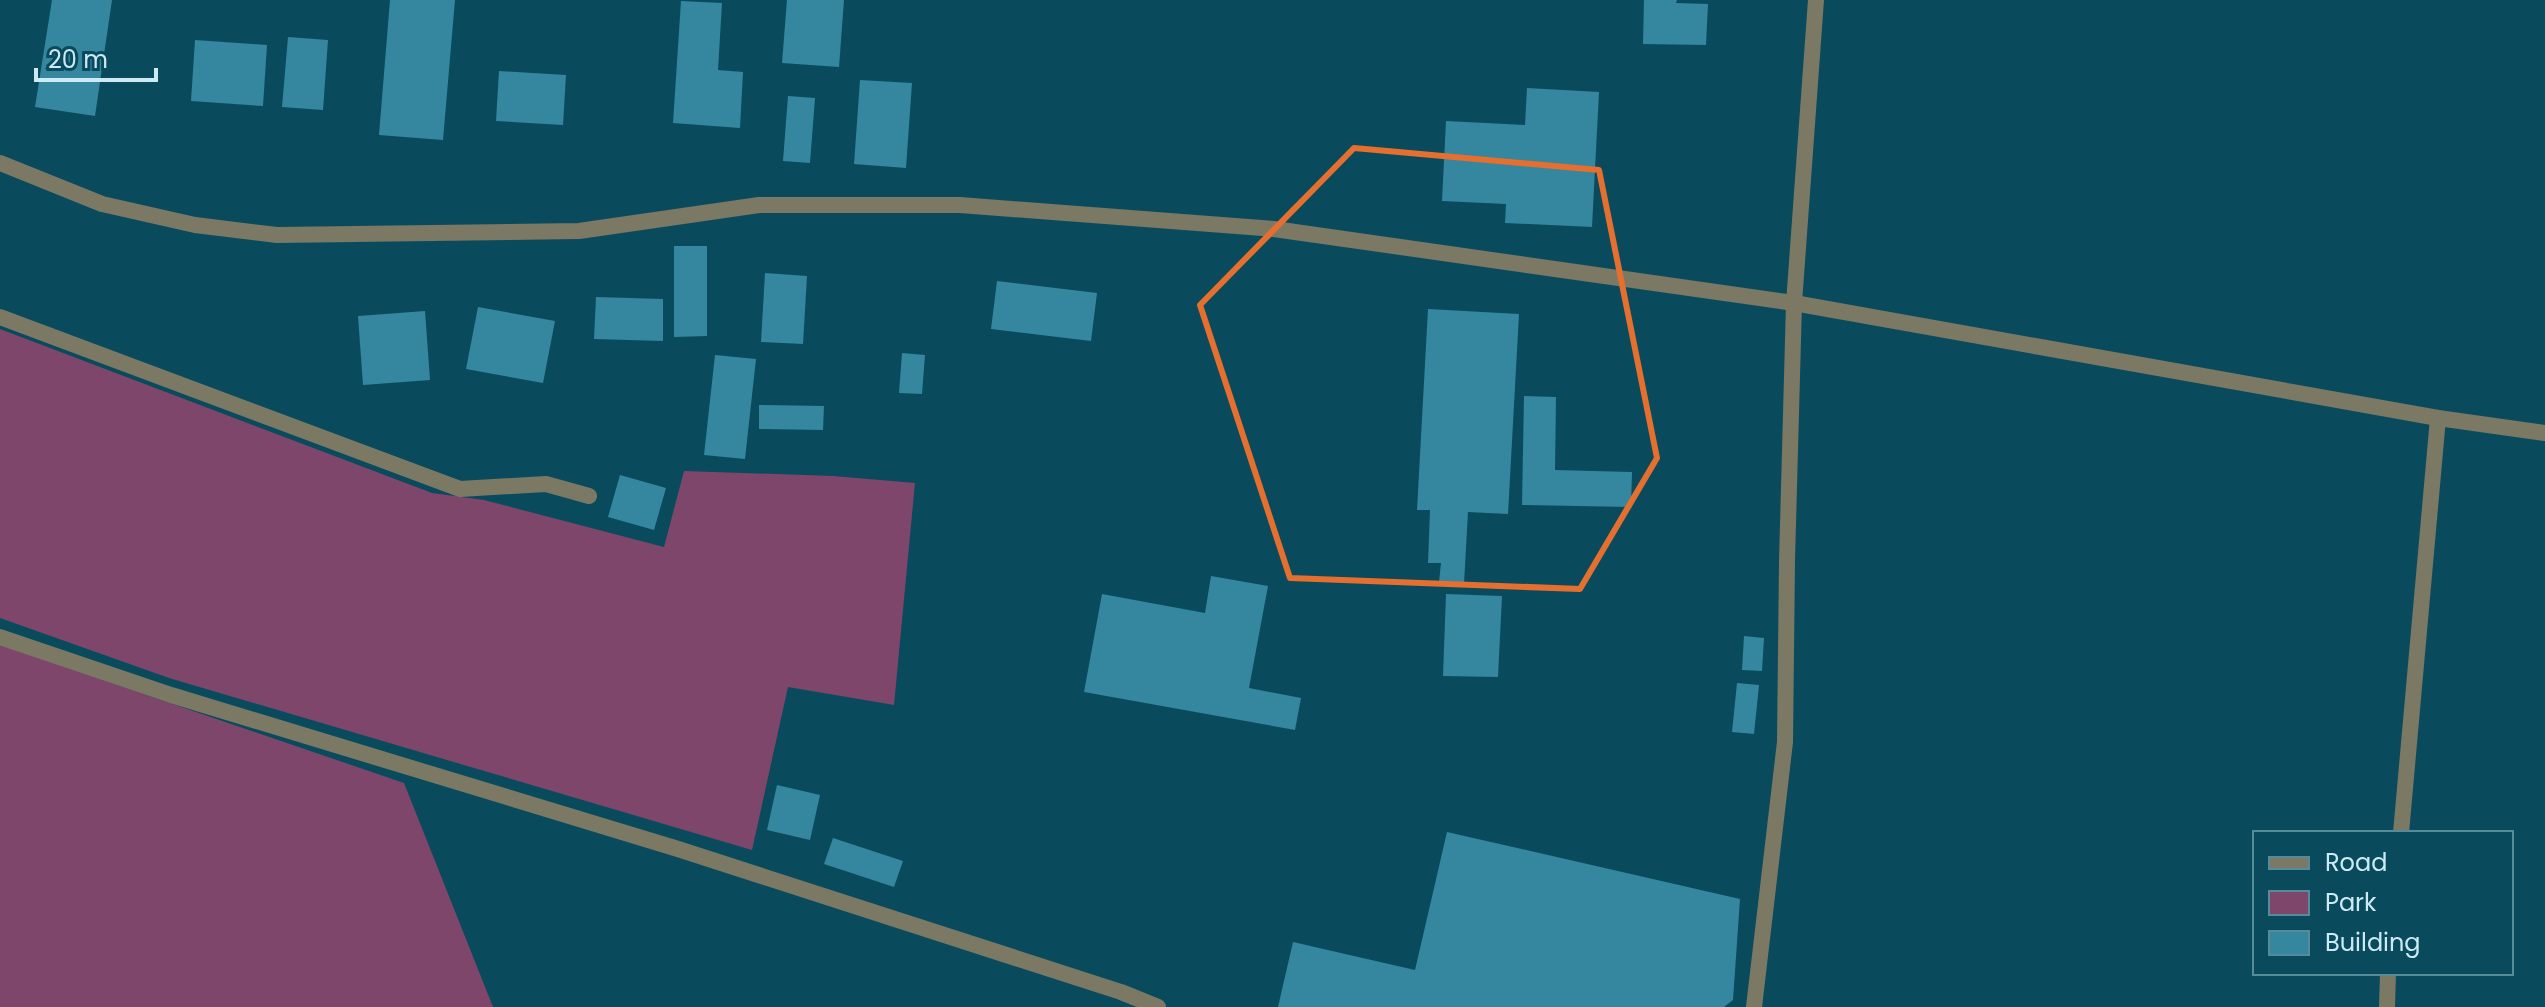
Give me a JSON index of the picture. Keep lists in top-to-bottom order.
{
  "legend": ["Road", "Park", "Building"],
  "scale_bar": "20 m"
}
